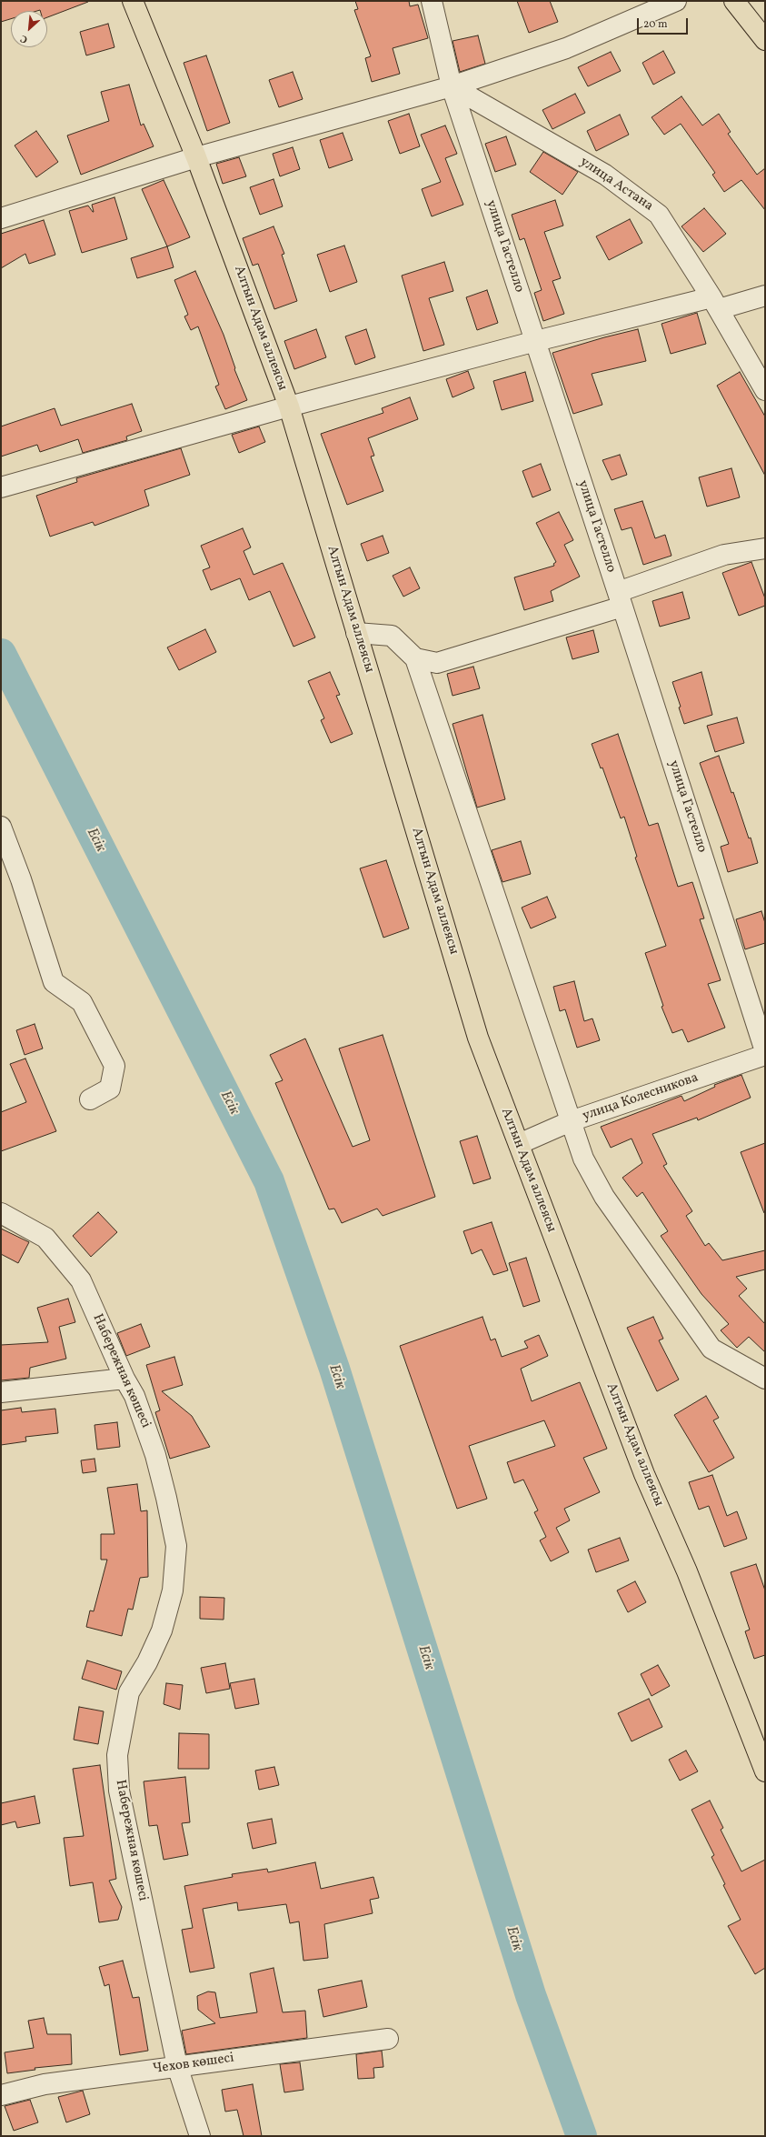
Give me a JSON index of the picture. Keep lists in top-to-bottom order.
{
  "streets": {
    "main road": ["Алтын Адам аллеясы"],
    "street": [
      "улица Астана",
      "улица Гастелло",
      "улица Колесникова",
      "Набережная көшесі",
      "Чехов көшесі"
    ]
  },
  "crossings": [
    ["улица Астана", "улица Гастелло"],
    ["Алтын Адам аллеясы", "улица Колесникова"],
    ["Набережная көшесі", "Чехов көшесі"]
  ],
  "water": ["Есік"],
  "scale_bar": "20 m",
  "north": "bottom left"
}
